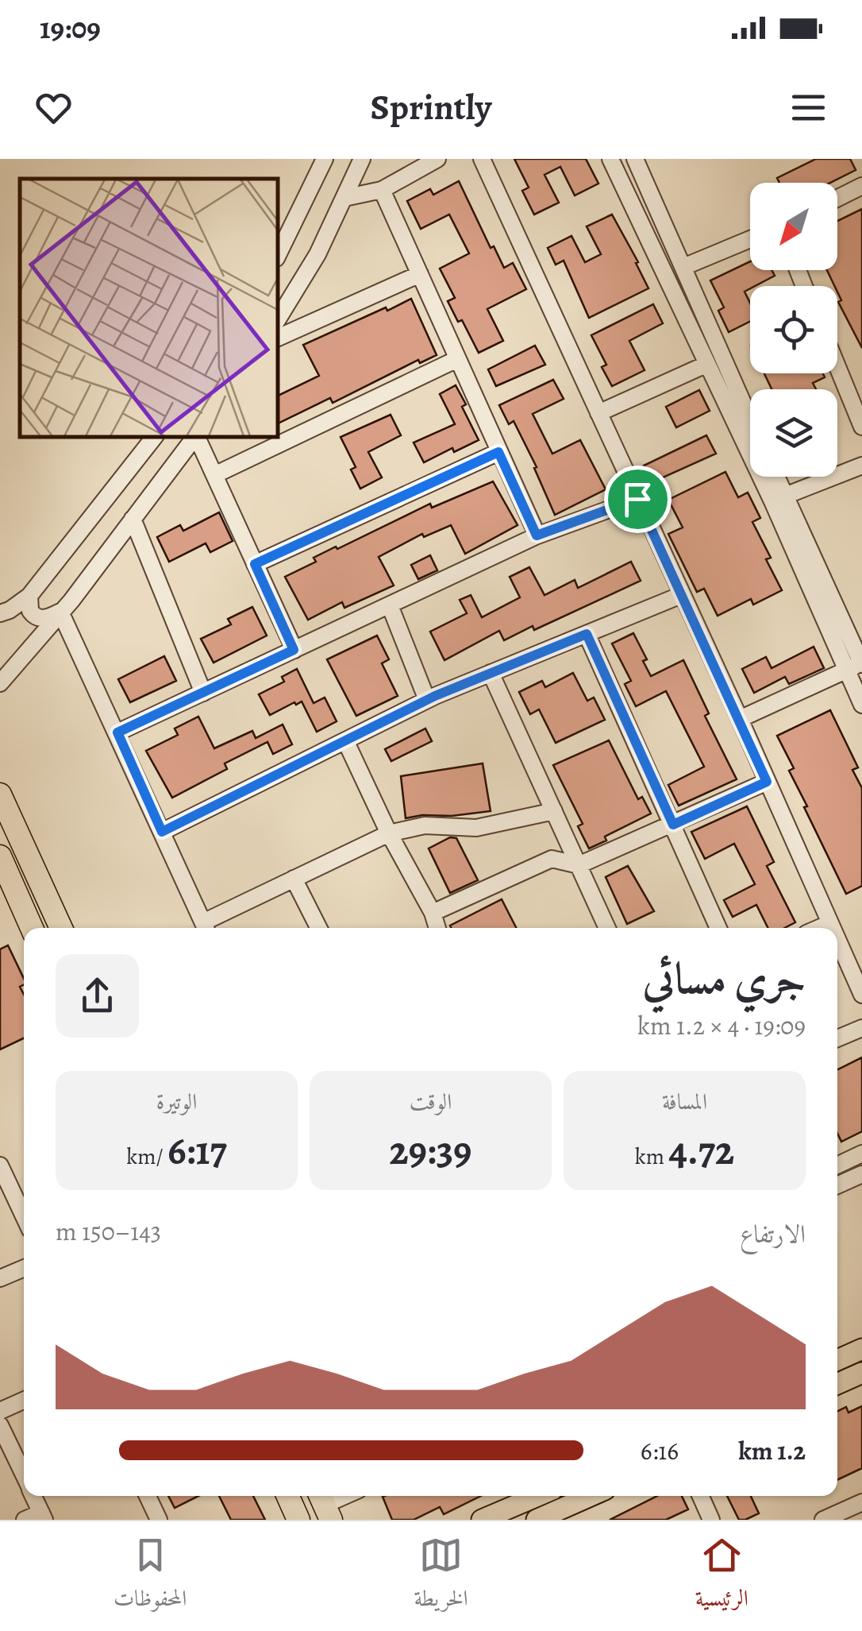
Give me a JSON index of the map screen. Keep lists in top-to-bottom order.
{
  "north": "bottom left",
  "page": {
    "status": "19:09",
    "header": "Sprintly",
    "heading": ["جري مسائي", "19:09 · 4 × 1.2 km"],
    "stats": [
      ["المسافة", "4.72 km"],
      ["الوقت", "29:39"],
      ["الوتيرة", "6:17 /km"]
    ],
    "chart": ["الارتفاع", "143–150 m"],
    "list": [
      {
        "name": "1.2 km",
        "note": "6:16"
      }
    ],
    "tabs": ["الرئيسية", "الخريطة", "المحفوظات"]
  }
}
